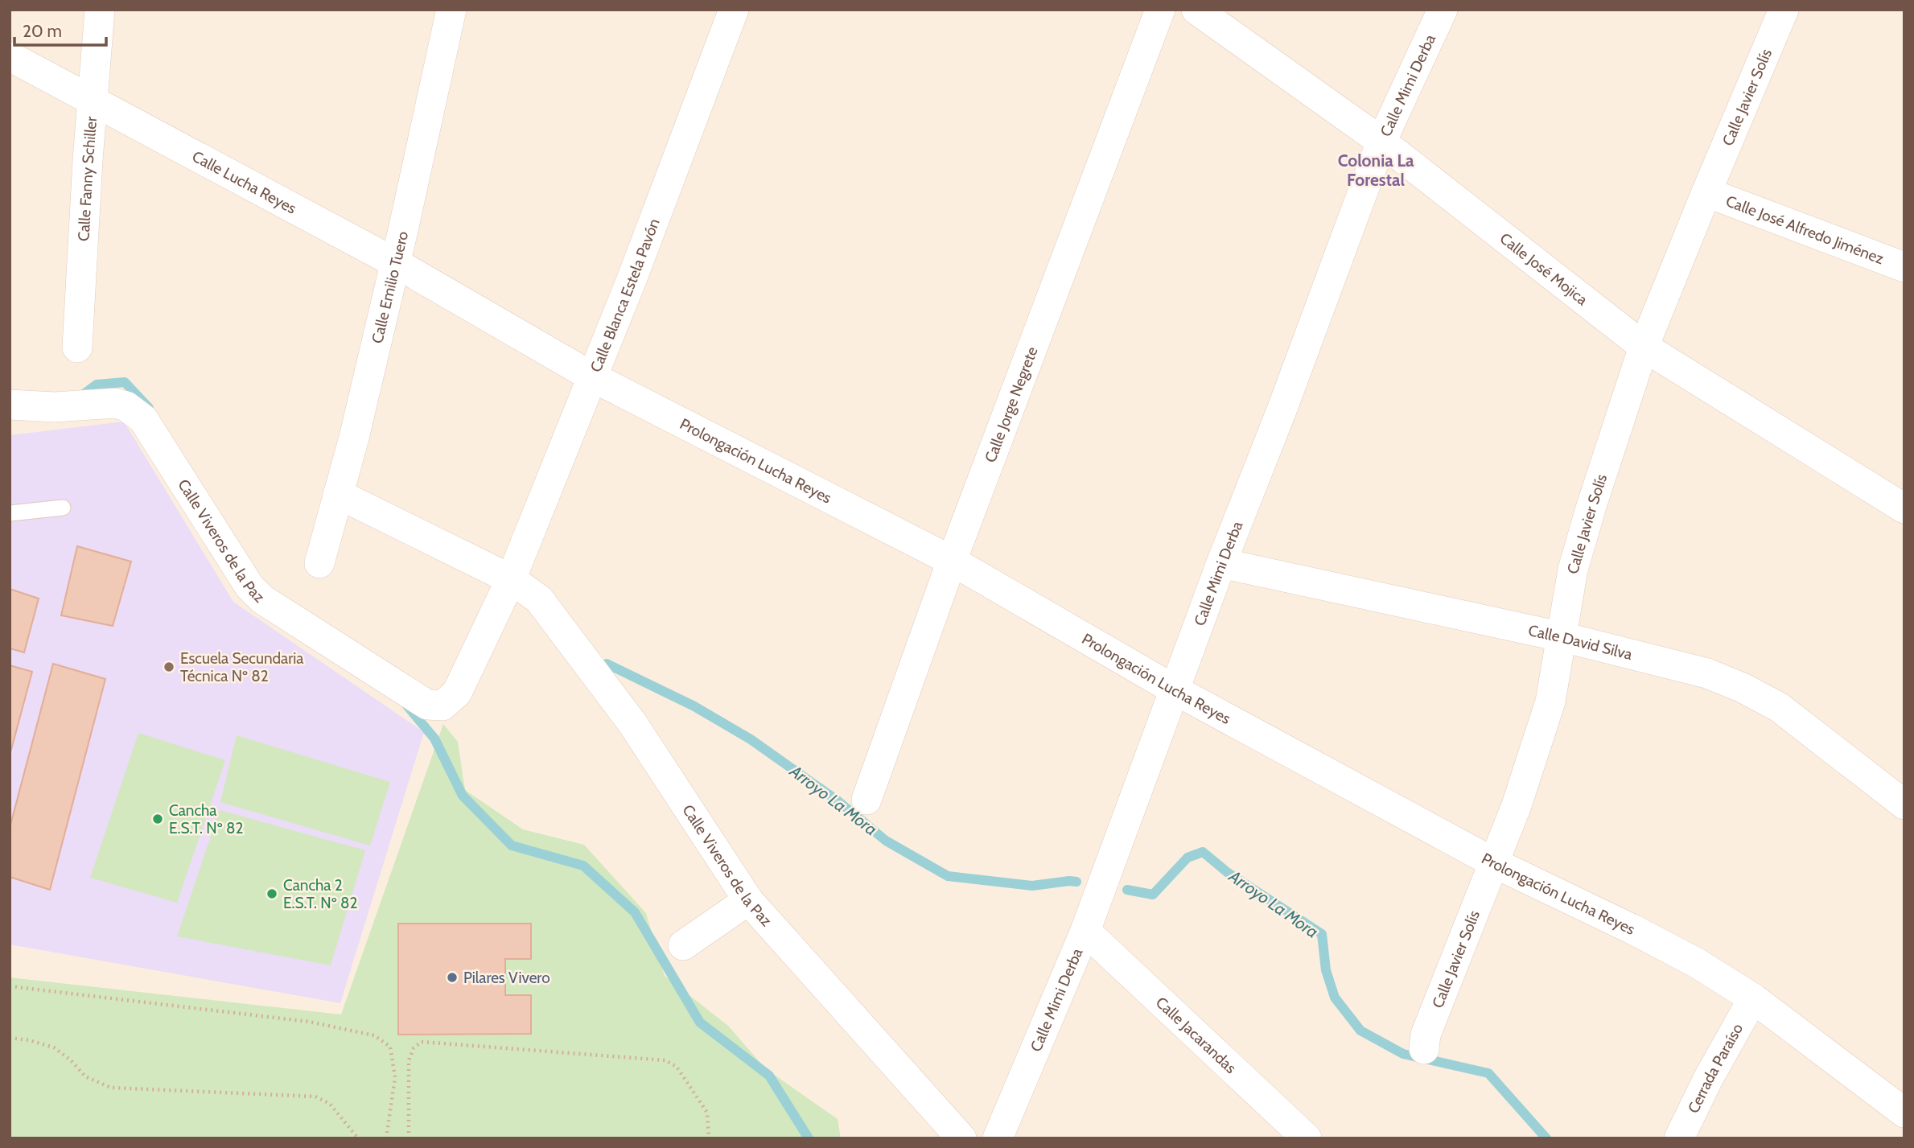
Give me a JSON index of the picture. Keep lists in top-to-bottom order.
{
  "streets": {
    "street": [
      "Calle Mimi Derba",
      "Calle Javier Solís",
      "Calle Fanny Schiller",
      "Calle Lucha Reyes",
      "Calle José Alfredo Jiménez",
      "Calle José Mojica",
      "Calle Emilio Tuero",
      "Calle Blanca Estela Pavón",
      "Calle Jorge Negrete",
      "Prolongación Lucha Reyes",
      "Calle Viveros de la Paz",
      "Calle David Silva",
      "Calle Jacarandas",
      "Cerrada Paraíso"
    ]
  },
  "crossings": [
    ["Calle Mimi Derba", "Calle José Mojica"],
    ["Calle Mimi Derba", "Prolongación Lucha Reyes"],
    ["Calle Mimi Derba", "Calle David Silva"],
    ["Calle Mimi Derba", "Calle Jacarandas"],
    ["Calle Javier Solís", "Calle José Alfredo Jiménez"],
    ["Calle Javier Solís", "Calle José Mojica"],
    ["Calle Javier Solís", "Prolongación Lucha Reyes"],
    ["Calle Javier Solís", "Calle David Silva"],
    ["Calle Fanny Schiller", "Calle Lucha Reyes"],
    ["Calle Lucha Reyes", "Calle Emilio Tuero"],
    ["Calle Lucha Reyes", "Prolongación Lucha Reyes"],
    ["Calle Emilio Tuero", "Prolongación Lucha Reyes"],
    ["Calle Emilio Tuero", "Calle Viveros de la Paz"],
    ["Calle Blanca Estela Pavón", "Prolongación Lucha Reyes"],
    ["Calle Blanca Estela Pavón", "Calle Viveros de la Paz"],
    ["Calle Jorge Negrete", "Prolongación Lucha Reyes"],
    ["Prolongación Lucha Reyes", "Cerrada Paraíso"]
  ],
  "districts": ["Colonia La Forestal"],
  "water": ["Arroyo La Mora"],
  "places": [
    "Escuela Secundaria Técnica Nº 82",
    "Cancha E.S.T. Nº 82",
    "Cancha 2 E.S.T. Nº 82",
    "Pilares Vivero"
  ],
  "scale_bar": "20 m"
}
